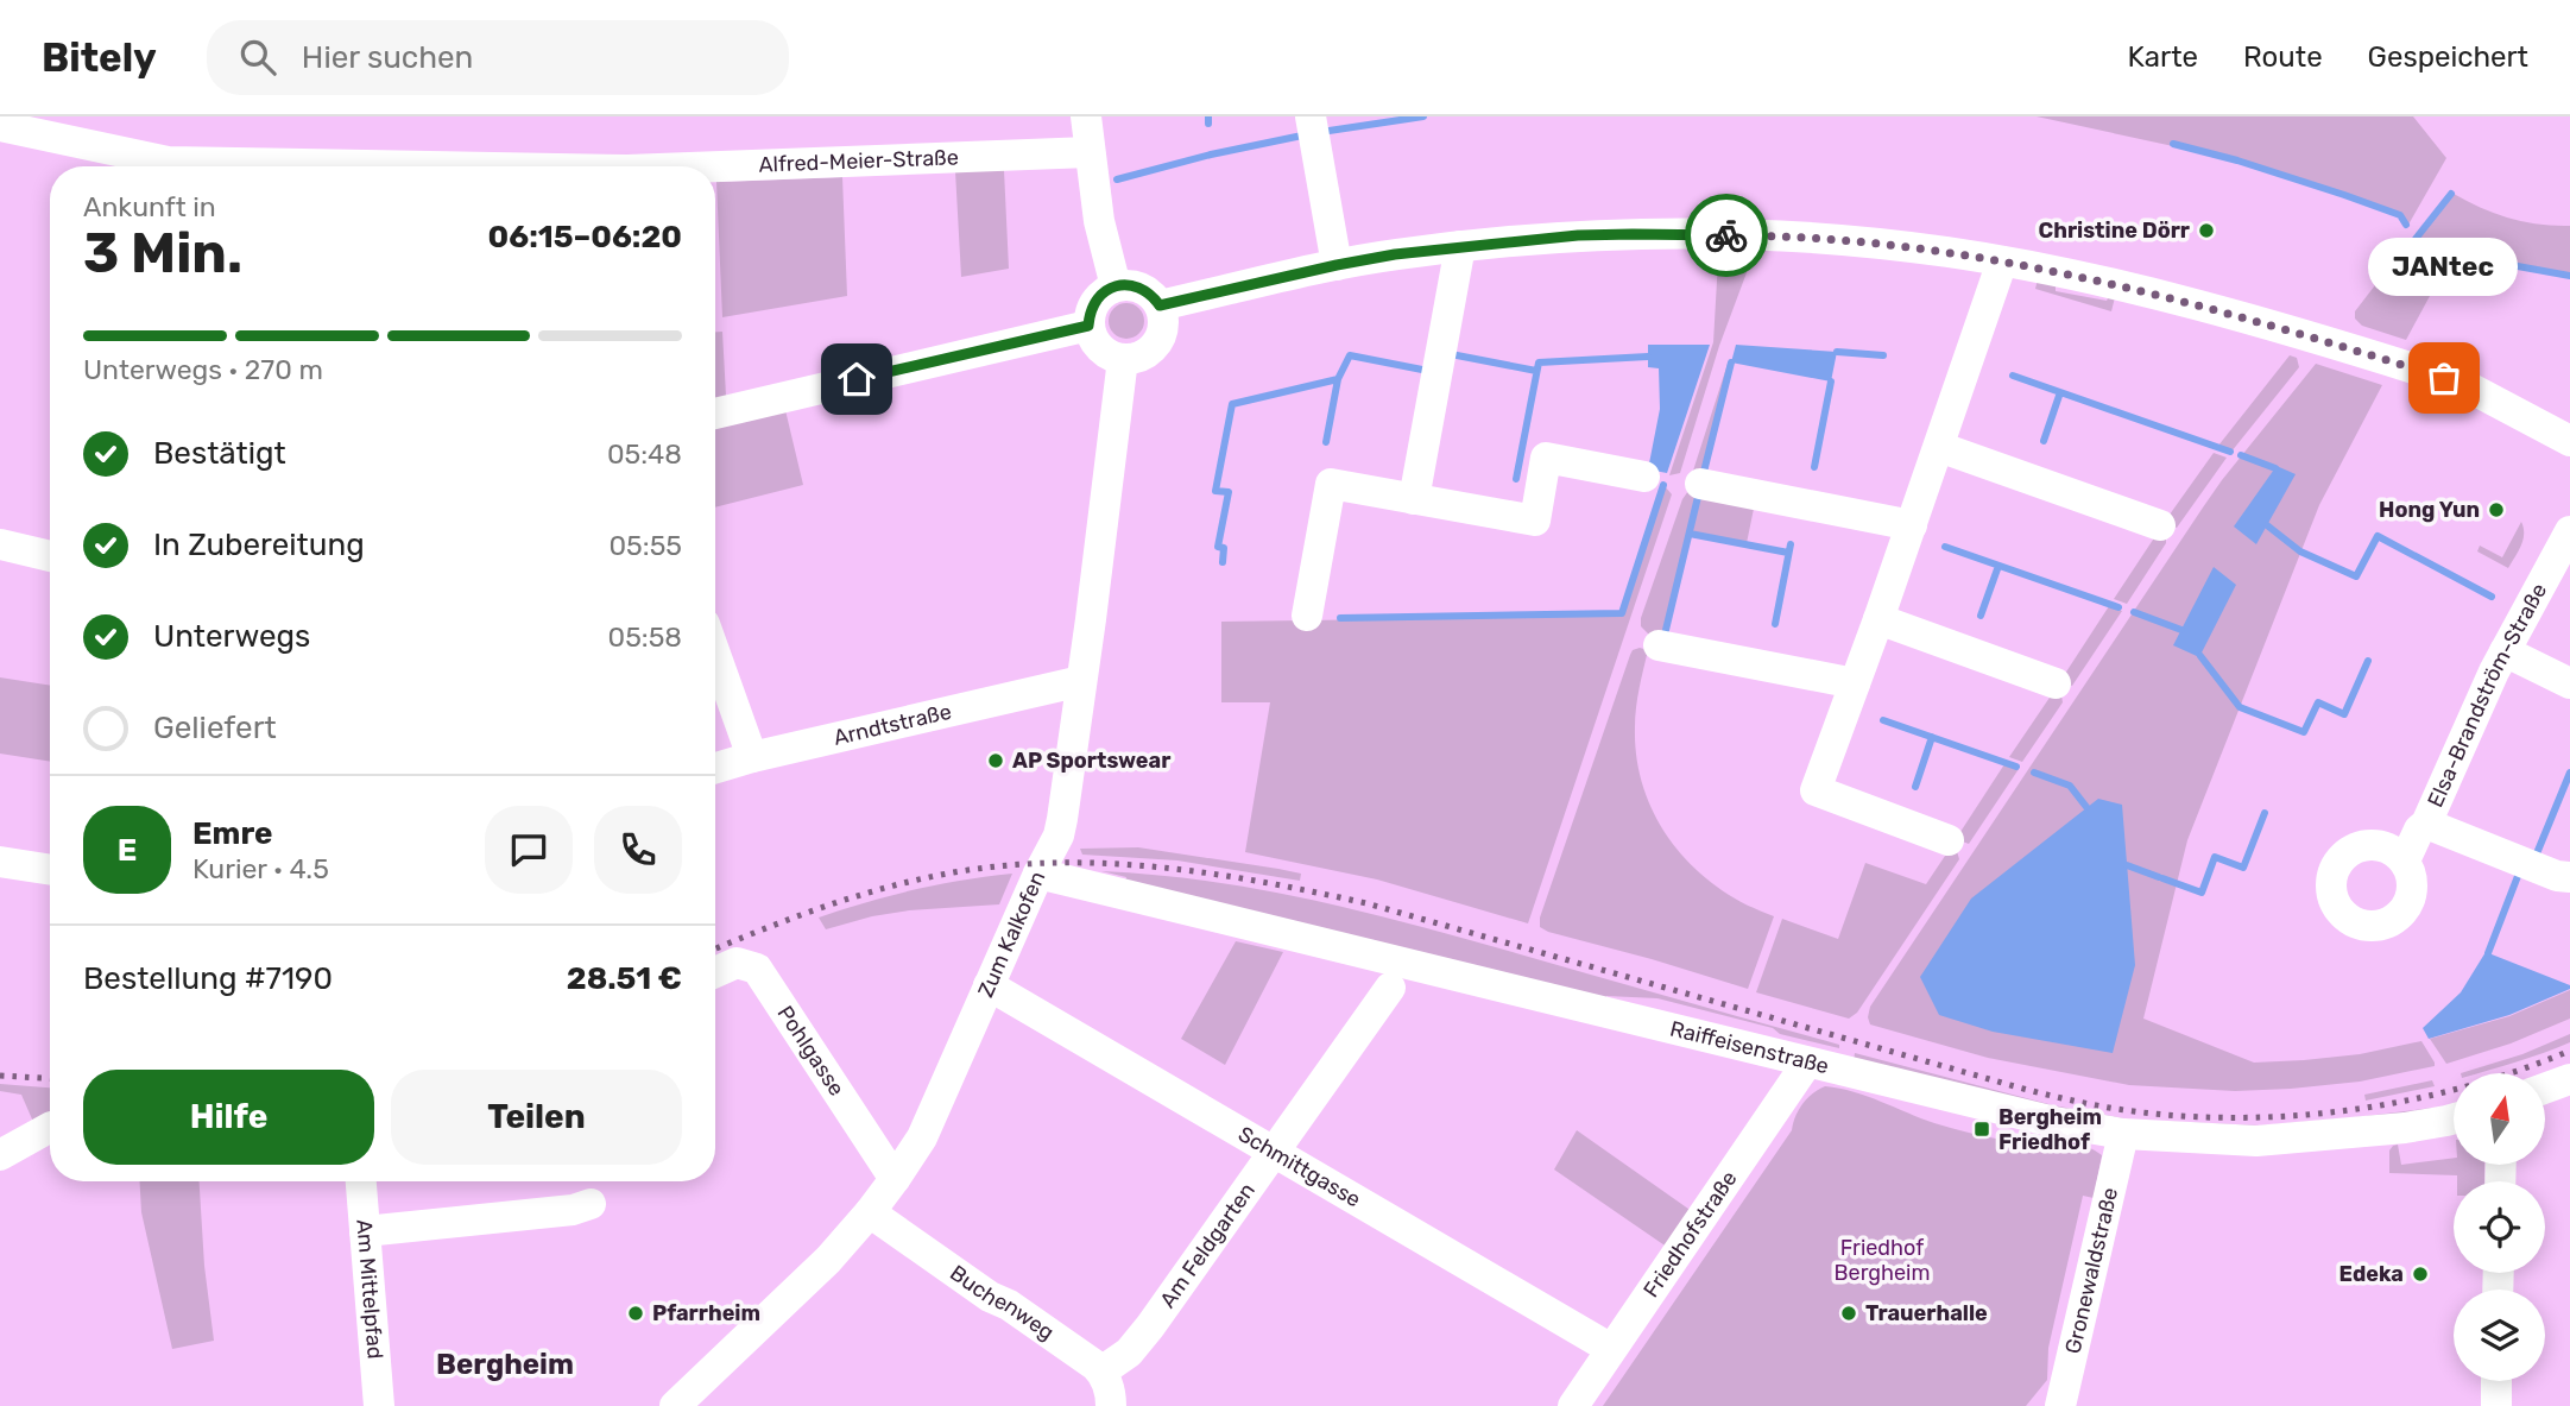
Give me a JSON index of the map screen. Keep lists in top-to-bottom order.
{
  "streets": {
    "street": [
      "Alfred-Meier-Straße",
      "Elsa-Brandström-Straße",
      "Arndtstraße",
      "Zum Kalkofen",
      "Raiffeisenstraße",
      "Pohlgasse",
      "Schmittgasse",
      "Friedhofstraße",
      "Am Feldgarten",
      "Gronewaldstraße",
      "Am Mittelpfad",
      "Buchenweg"
    ]
  },
  "crossings": [
    ["Arndtstraße", "Zum Kalkofen"],
    ["Zum Kalkofen", "Raiffeisenstraße"],
    ["Zum Kalkofen", "Pohlgasse"],
    ["Zum Kalkofen", "Schmittgasse"],
    ["Zum Kalkofen", "Buchenweg"],
    ["Raiffeisenstraße", "Friedhofstraße"],
    ["Raiffeisenstraße", "Gronewaldstraße"],
    ["Schmittgasse", "Friedhofstraße"],
    ["Schmittgasse", "Am Feldgarten"],
    ["Am Feldgarten", "Buchenweg"]
  ],
  "districts": ["Bergheim"],
  "parks": ["Friedhof Bergheim"],
  "places": {
    "other": [
      "Christine Dörr",
      "JANtec",
      "Hong Yun",
      "AP Sportswear",
      "Edeka",
      "Pfarrheim",
      "Trauerhalle"
    ],
    "transit": ["Bergheim Friedhof"]
  },
  "north": "top",
  "page": {
    "header": "Bitely",
    "search": "Hier suchen",
    "nav": ["Karte", "Route", "Gespeichert"],
    "heading": ["3 Min.", "Ankunft in", "06:15–06:20"],
    "panel": [
      "Emre",
      "Kurier · 4.5",
      "Bestellung #7190",
      "28.51 €"
    ],
    "bubble": "JANtec",
    "bar": "Unterwegs · 270 m",
    "list": [
      ["Bestätigt", "05:48"],
      ["In Zubereitung", "05:55"],
      ["Unterwegs", "05:58"],
      "Geliefert"
    ],
    "round": "E",
    "buttons": ["Hilfe", "Teilen"]
  }
}
